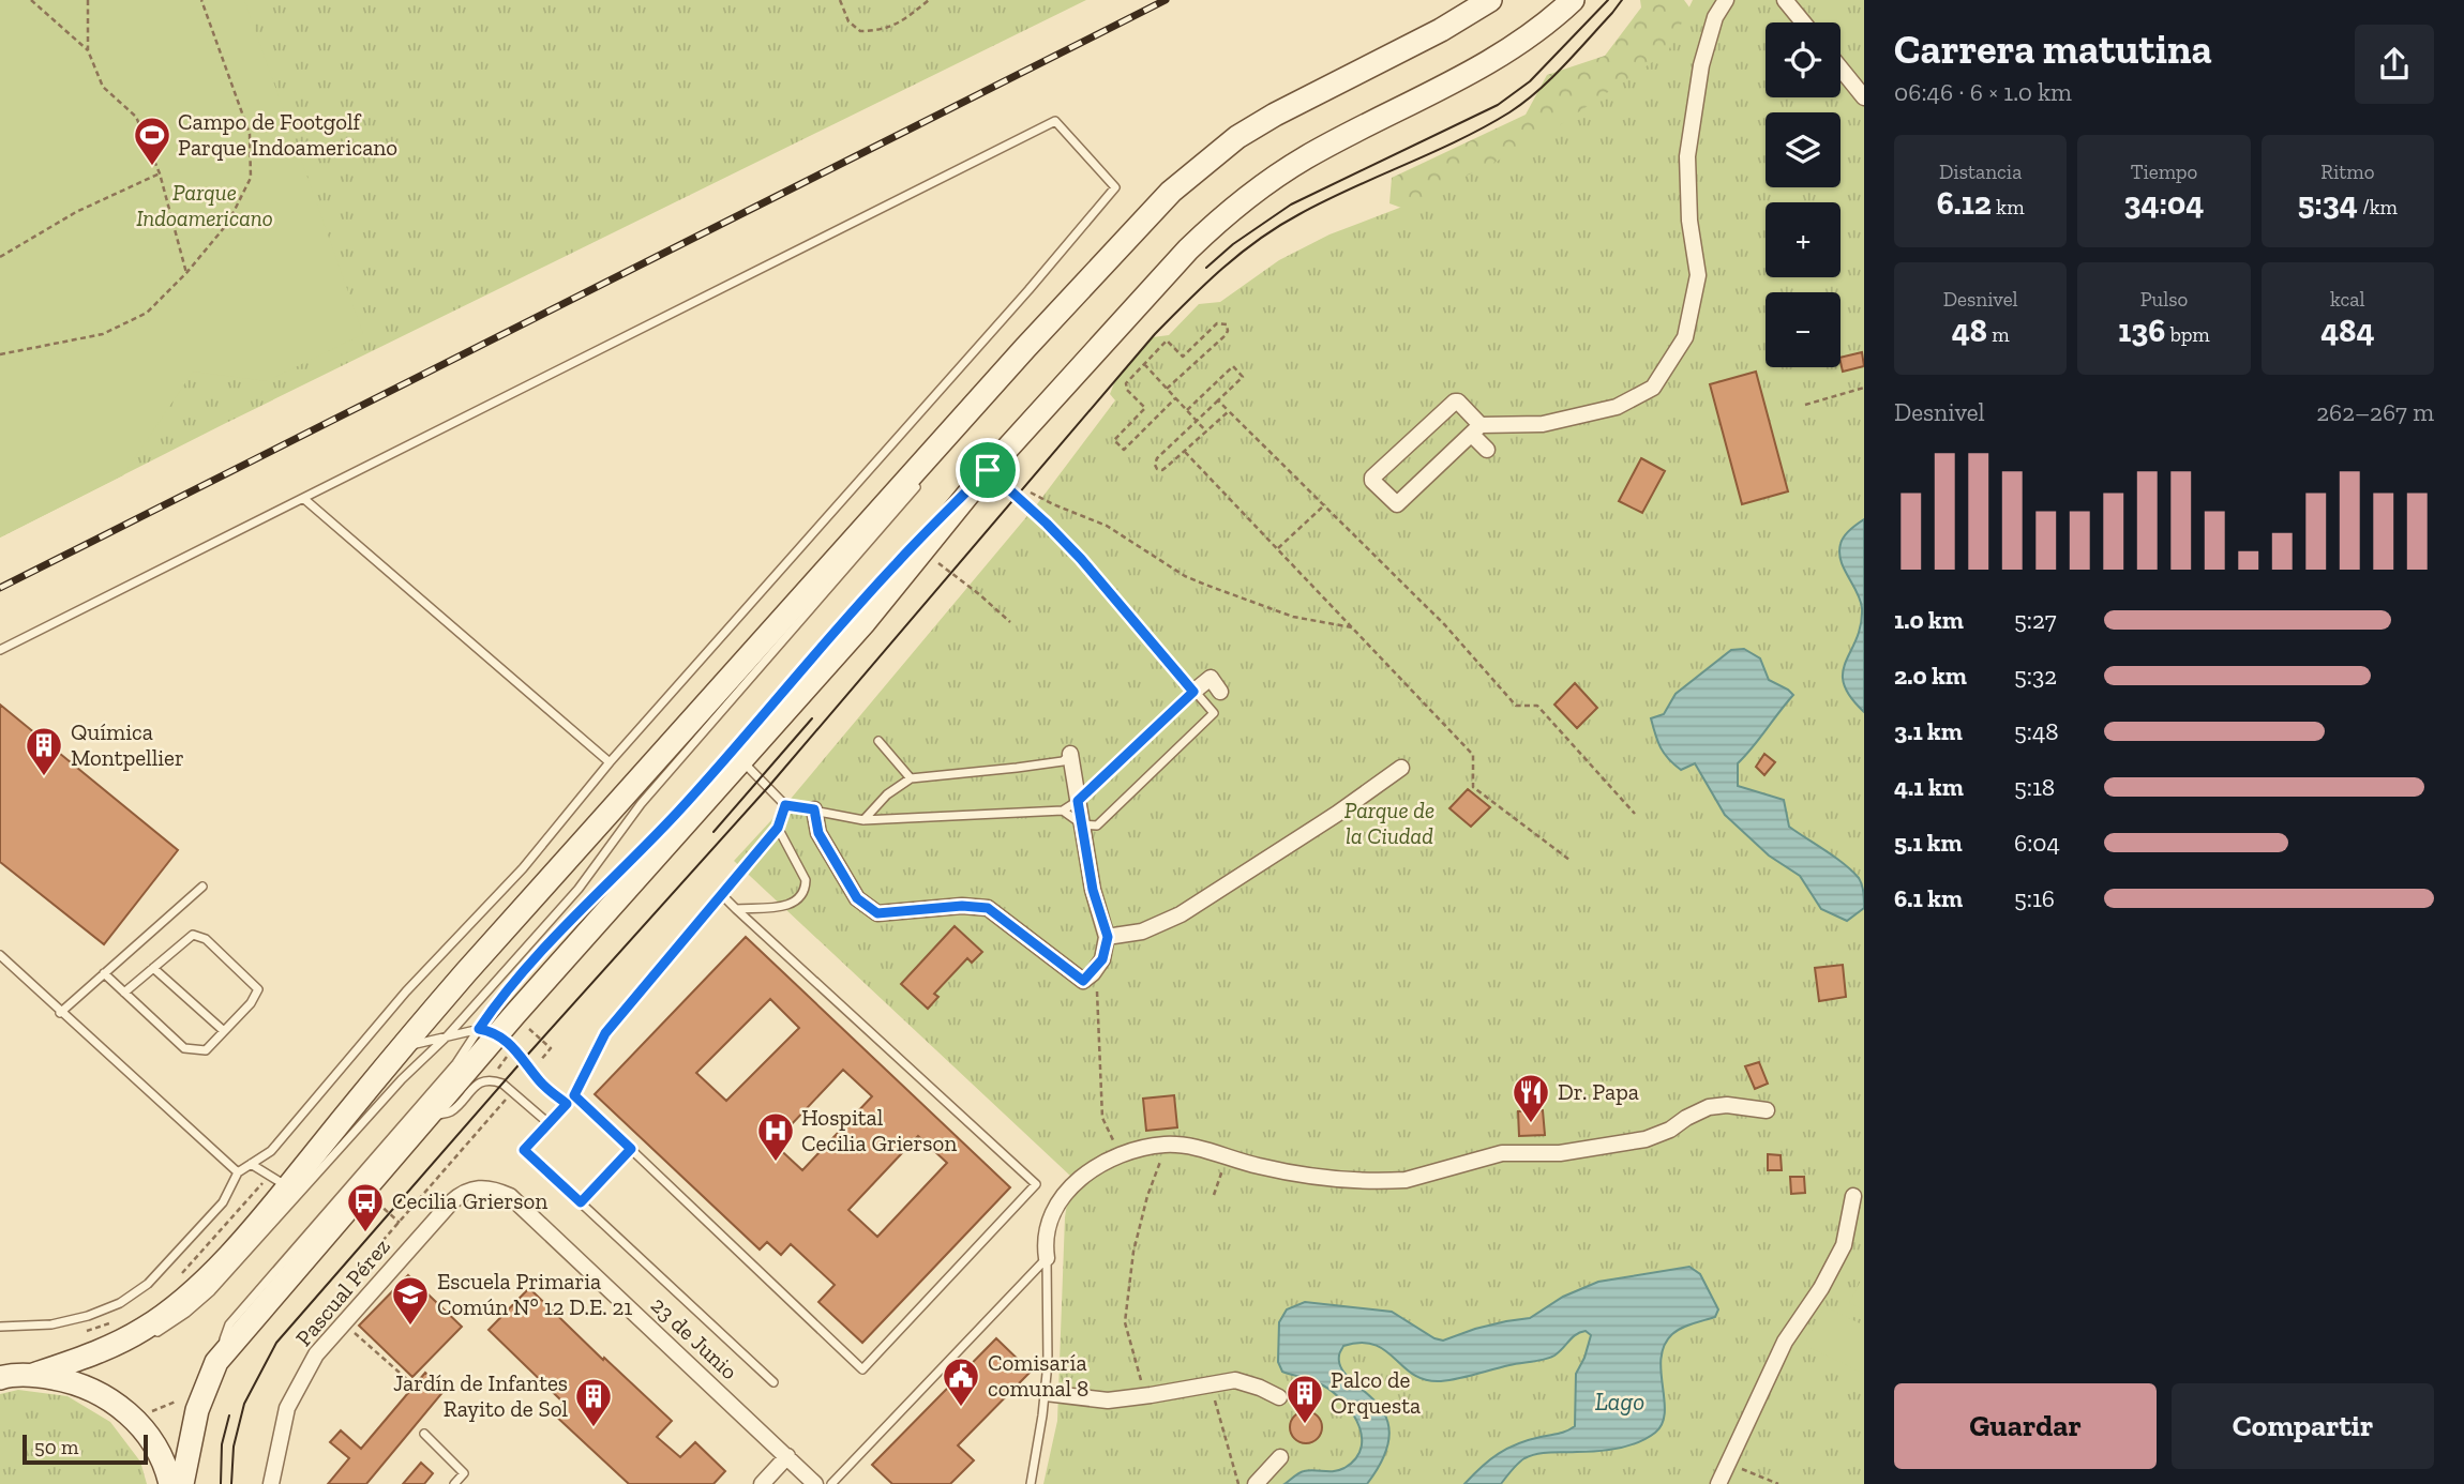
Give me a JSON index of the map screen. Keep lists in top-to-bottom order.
{
  "streets": {
    "street": ["Pascual Pérez", "23 de Junio"]
  },
  "crossings": [
    ["Pascual Pérez", "23 de Junio"]
  ],
  "water": ["Lago"],
  "parks": ["Parque Indoamericano", "Parque de la Ciudad"],
  "places": {
    "sports": ["Campo de Footgolf Parque Indoamericano"],
    "building": ["Química Montpellier", "Palco de Orquesta", "Jardín de Infantes Rayito de Sol"],
    "restaurant": ["Dr. Papa"],
    "hospital": ["Hospital Cecilia Grierson"],
    "bus stop": ["Cecilia Grierson"],
    "school or university": ["Escuela Primaria Común N° 12 D.E. 21"],
    "public building": ["Comisaría comunal 8"]
  },
  "scale_bar": "50 m",
  "page": {
    "heading": ["Carrera matutina", "06:46 · 6 × 1.0 km"],
    "map_buttons": ["+", "−"],
    "stats": [
      ["Distancia", "6.12 km"],
      ["Tiempo", "34:04"],
      ["Ritmo", "5:34 /km"],
      ["Desnivel", "48 m"],
      ["Pulso", "136 bpm"],
      ["kcal", "484"]
    ],
    "chart": ["Desnivel", "262–267 m"],
    "list": [
      {
        "name": "1.0 km",
        "note": "5:27"
      },
      {
        "name": "2.0 km",
        "note": "5:32"
      },
      {
        "name": "3.1 km",
        "note": "5:48"
      },
      {
        "name": "4.1 km",
        "note": "5:18"
      },
      {
        "name": "5.1 km",
        "note": "6:04"
      },
      {
        "name": "6.1 km",
        "note": "5:16"
      }
    ],
    "buttons": ["Guardar", "Compartir"],
    "scale": "50 m"
  }
}
